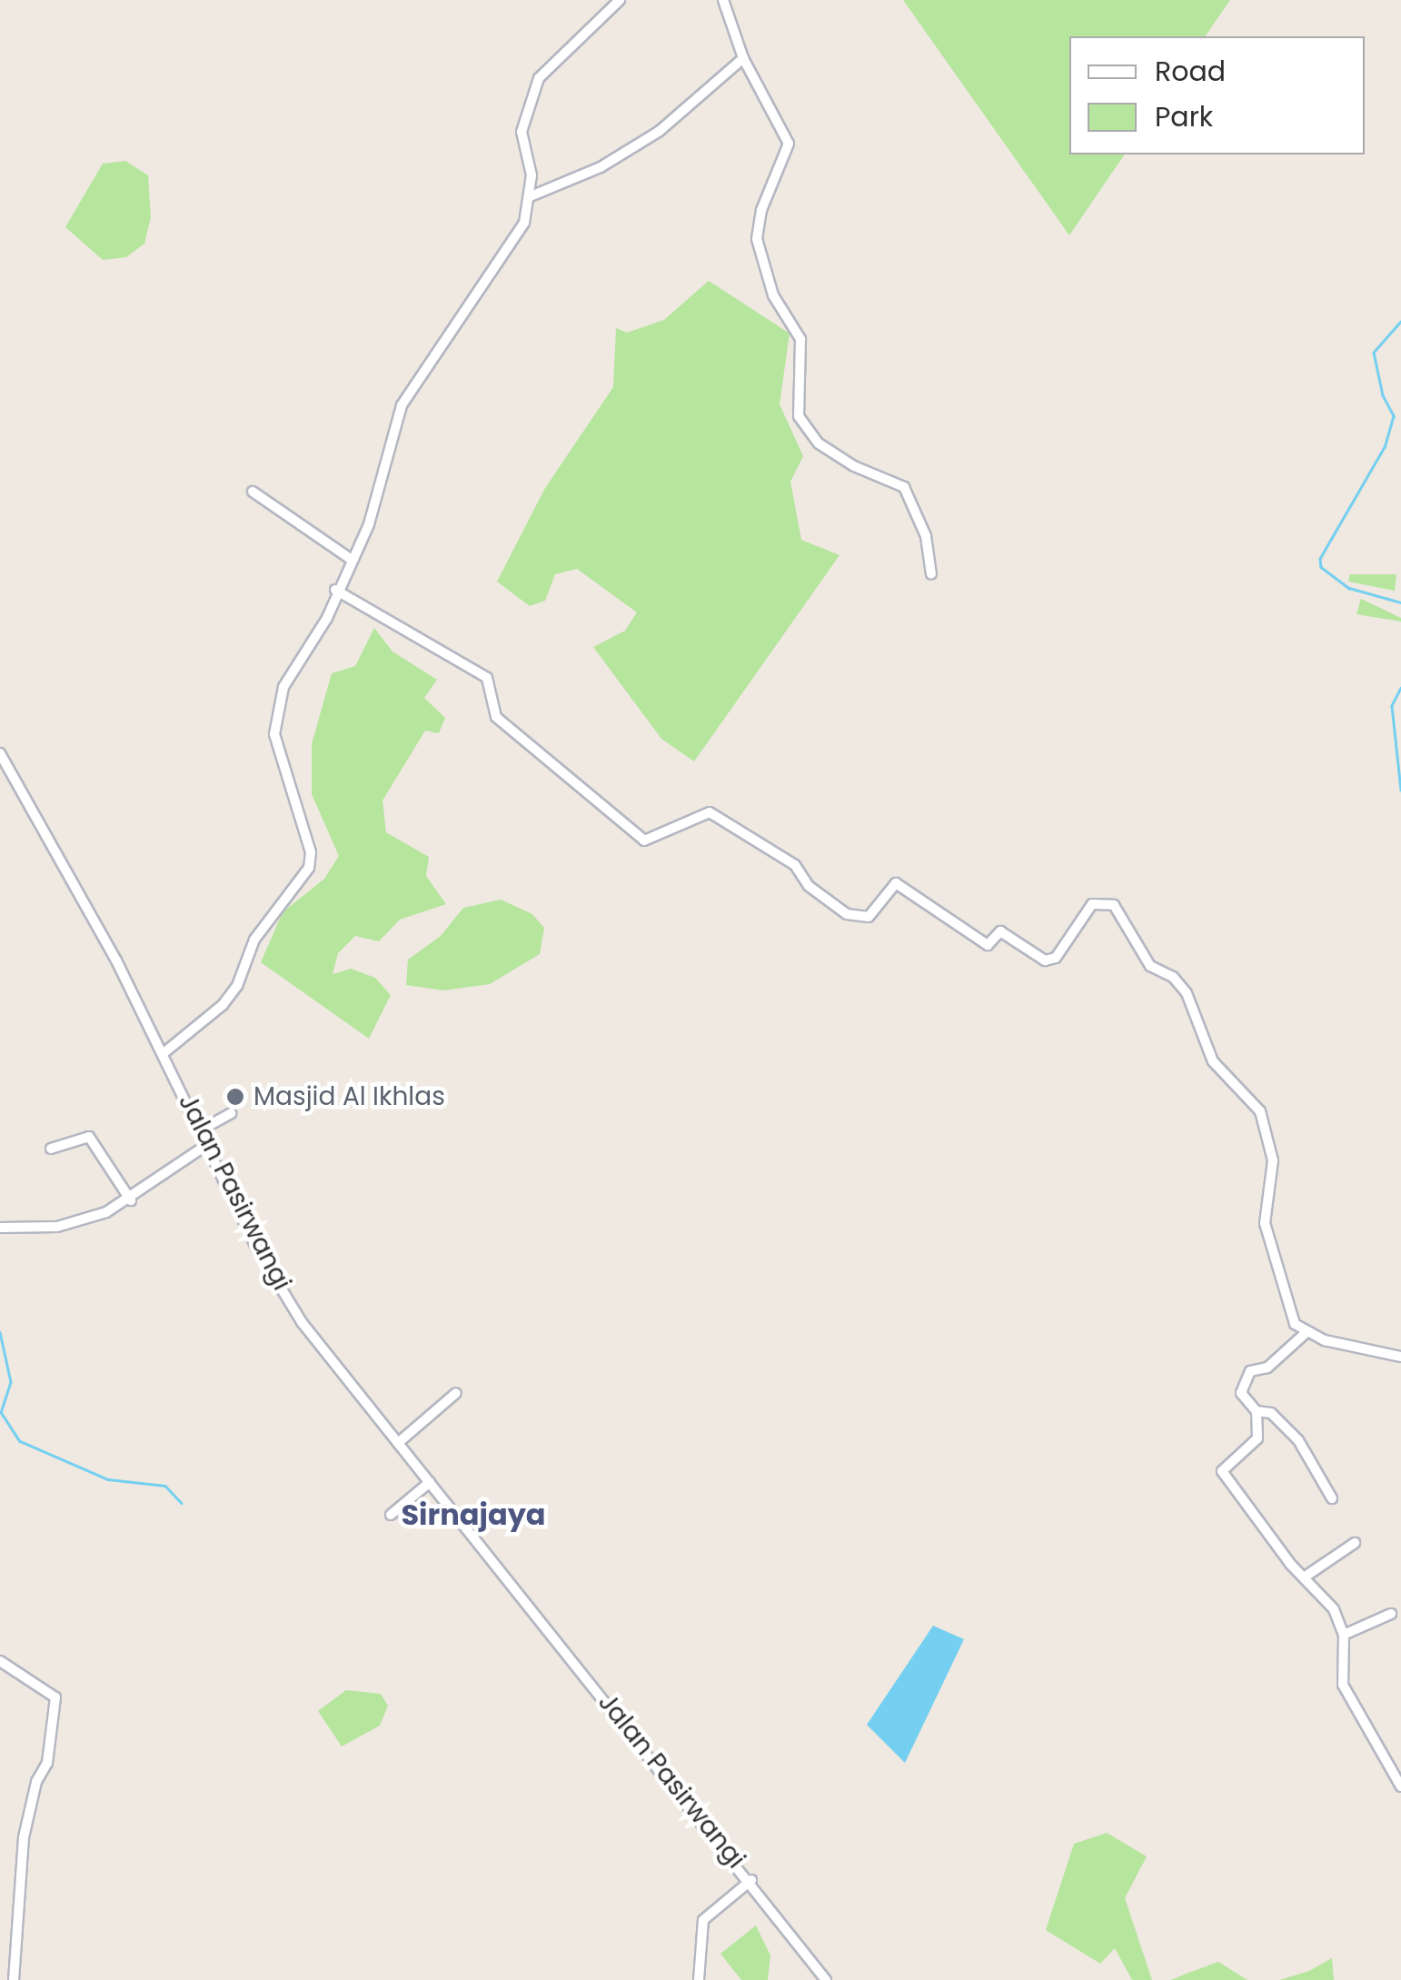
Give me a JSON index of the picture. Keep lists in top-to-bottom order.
{
  "streets": {
    "street": ["Jalan Pasirwangi"]
  },
  "districts": ["Sirnajaya"],
  "places": ["Masjid Al Ikhlas"],
  "legend": ["Road", "Park"]
}
